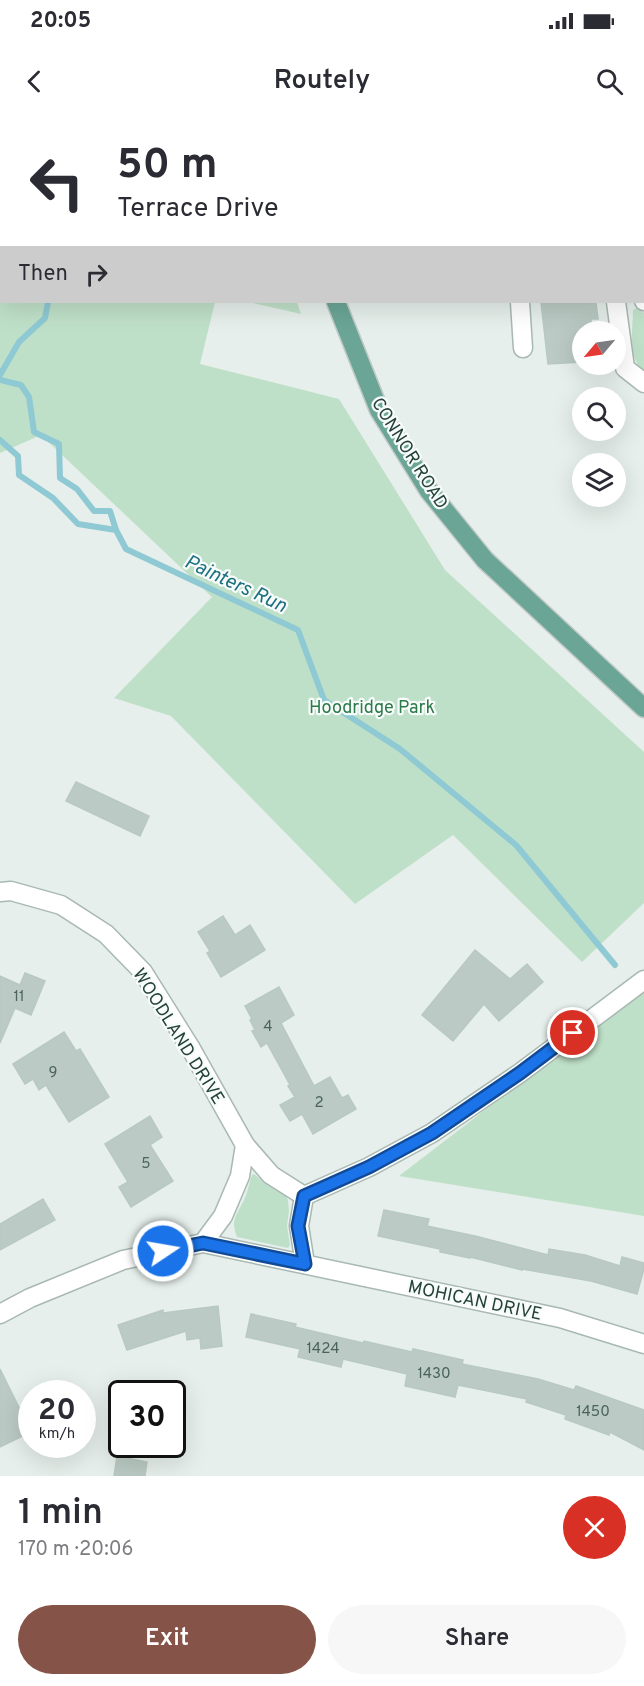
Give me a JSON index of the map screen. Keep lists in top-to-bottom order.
{
  "streets": {
    "main road": ["CONNOR ROAD"],
    "street": ["WOODLAND DRIVE", "MOHICAN DRIVE"]
  },
  "water": ["Painters Run"],
  "parks": ["Hoodridge Park"],
  "house_numbers": [
    "11",
    "4",
    "9",
    "2",
    "5",
    "1424",
    "1430",
    "1450"
  ],
  "north": "bottom left",
  "page": {
    "status": "20:05",
    "header": "Routely",
    "turn": ["50 m", "Terrace Drive"],
    "then": "Then",
    "speed": "20 km/h",
    "limit": "30",
    "heading": ["1 min", "170 m · 20:06"],
    "buttons": ["Exit", "Share"]
  }
}
